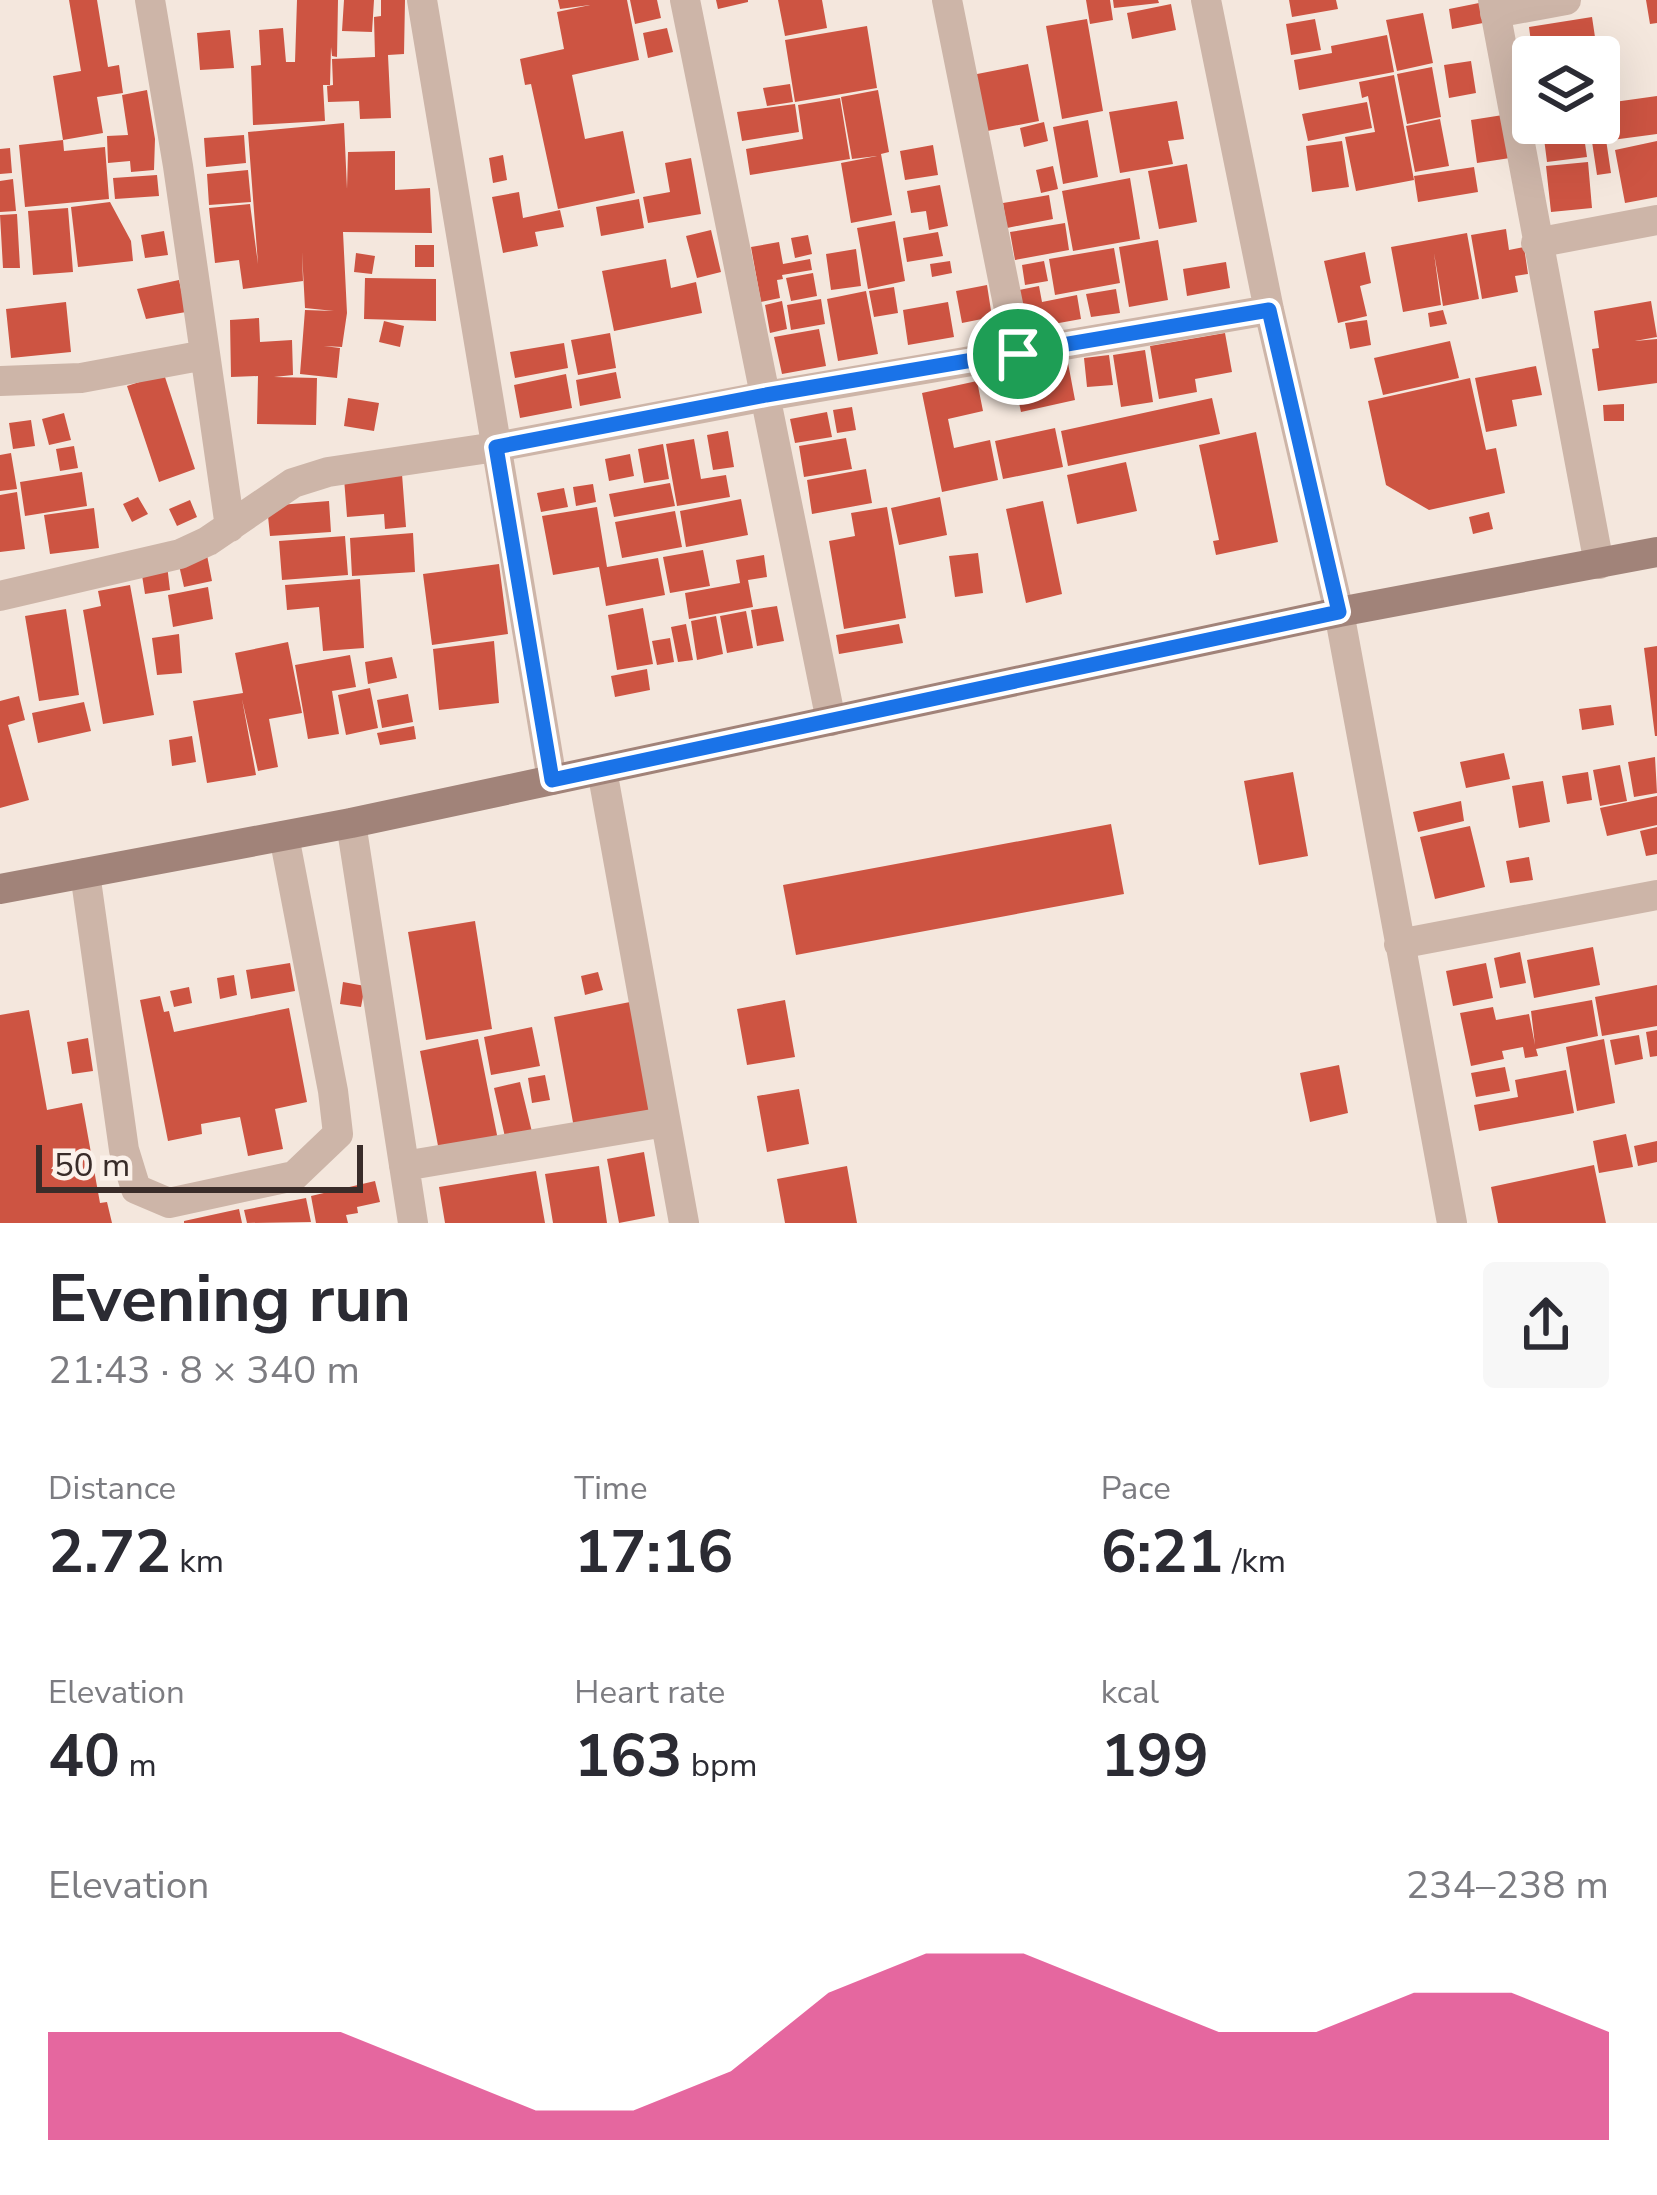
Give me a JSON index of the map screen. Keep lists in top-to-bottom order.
{
  "scale_bar": "50 m",
  "page": {
    "scale": "50 m",
    "heading": ["Evening run", "21:43 · 8 × 340 m"],
    "stats": [
      ["Distance", "2.72 km"],
      ["Time", "17:16"],
      ["Pace", "6:21 /km"],
      ["Elevation", "40 m"],
      ["Heart rate", "163 bpm"],
      ["kcal", "199"]
    ],
    "chart": ["Elevation", "234–238 m"]
  }
}
